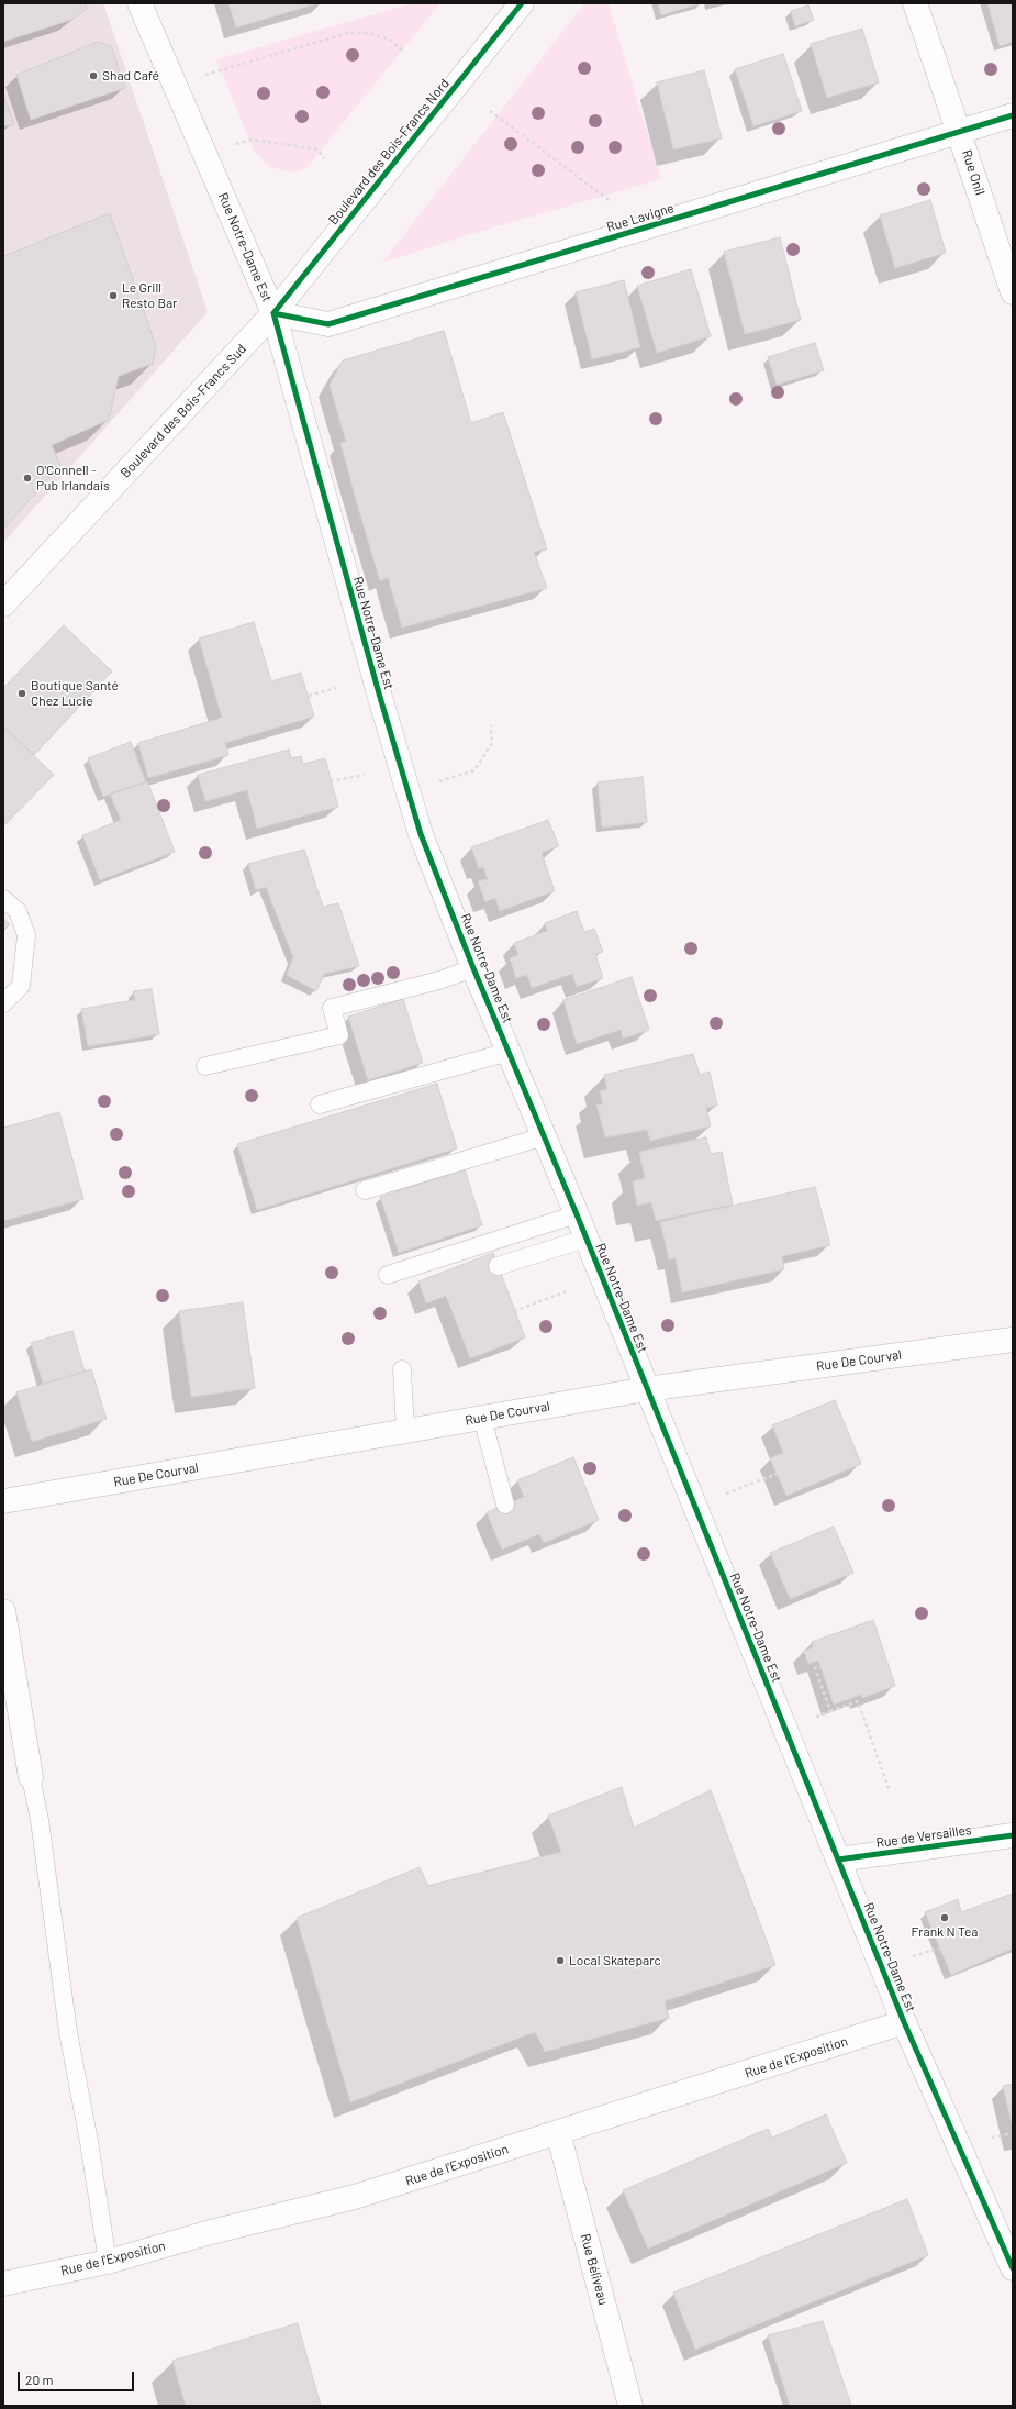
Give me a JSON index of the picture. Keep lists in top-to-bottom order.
{
  "streets": {
    "street": [
      "Boulevard des Bois-Francs Nord",
      "Rue Onil",
      "Rue Lavigne",
      "Rue Notre-Dame Est",
      "Boulevard des Bois-Francs Sud",
      "Rue De Courval",
      "Rue de Versailles",
      "Rue de l'Exposition",
      "Rue Béliveau"
    ]
  },
  "crossings": [
    ["Boulevard des Bois-Francs Nord", "Rue Lavigne"],
    ["Boulevard des Bois-Francs Nord", "Rue Notre-Dame Est"],
    ["Boulevard des Bois-Francs Nord", "Boulevard des Bois-Francs Sud"],
    ["Rue Onil", "Rue Lavigne"],
    ["Rue Lavigne", "Rue Notre-Dame Est"],
    ["Rue Lavigne", "Boulevard des Bois-Francs Sud"],
    ["Rue Notre-Dame Est", "Boulevard des Bois-Francs Sud"],
    ["Rue Notre-Dame Est", "Rue De Courval"],
    ["Rue Notre-Dame Est", "Rue de Versailles"],
    ["Rue Notre-Dame Est", "Rue de l'Exposition"],
    ["Rue de l'Exposition", "Rue Béliveau"]
  ],
  "places": [
    "Shad Café",
    "Le Grill Resto Bar",
    "O'Connell - Pub Irlandais",
    "Boutique Santé Chez Lucie",
    "Frank N Tea",
    "Local Skateparc"
  ],
  "scale_bar": "20 m"
}
